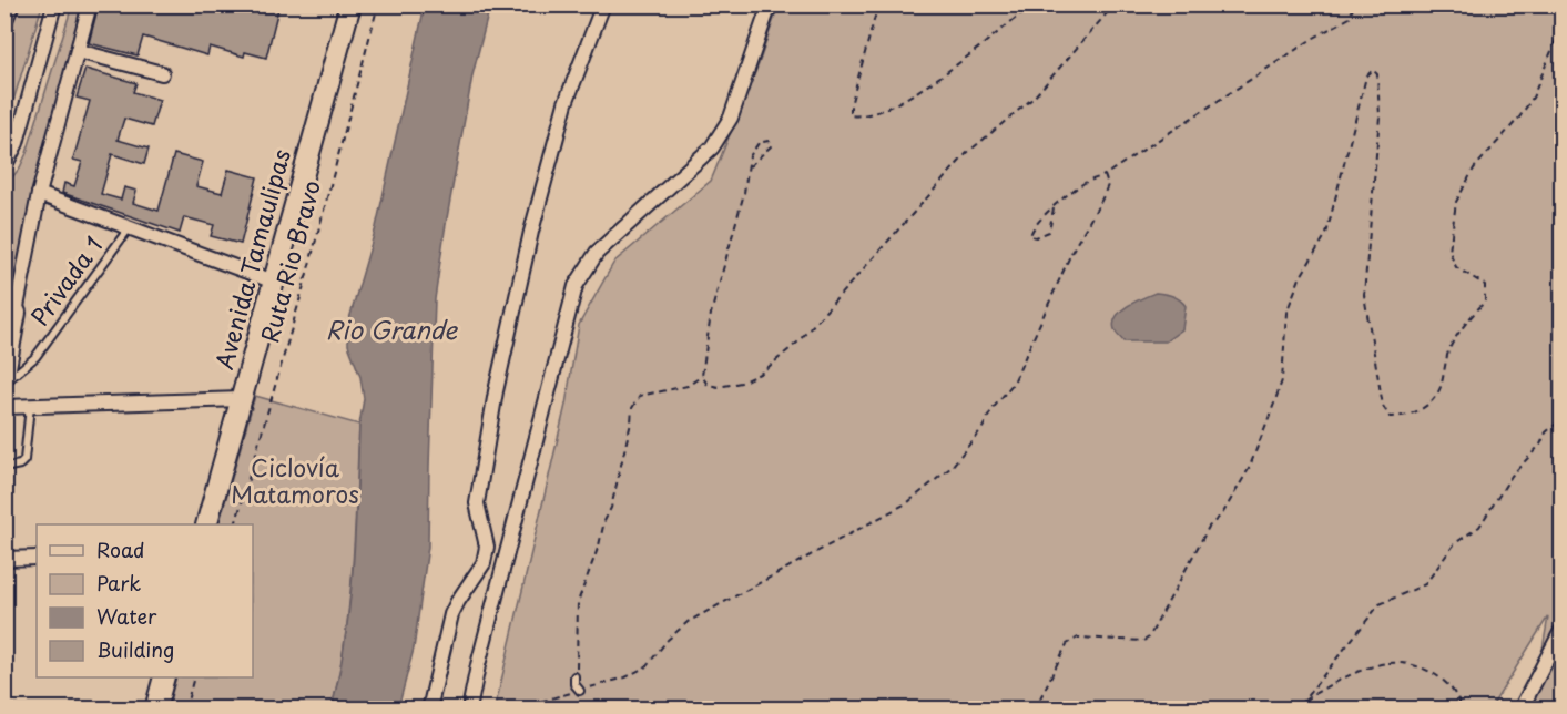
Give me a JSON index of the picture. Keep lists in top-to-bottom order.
{
  "streets": {
    "street": ["Avenida Tamaulipas"],
    "lane": ["Privada 1"],
    "path": ["Ruta Rio Bravo"]
  },
  "water": ["Rio Grande"],
  "parks": ["Ciclovía Matamoros"],
  "legend": [
    "Road",
    "Park",
    "Water",
    "Building"
  ]
}
